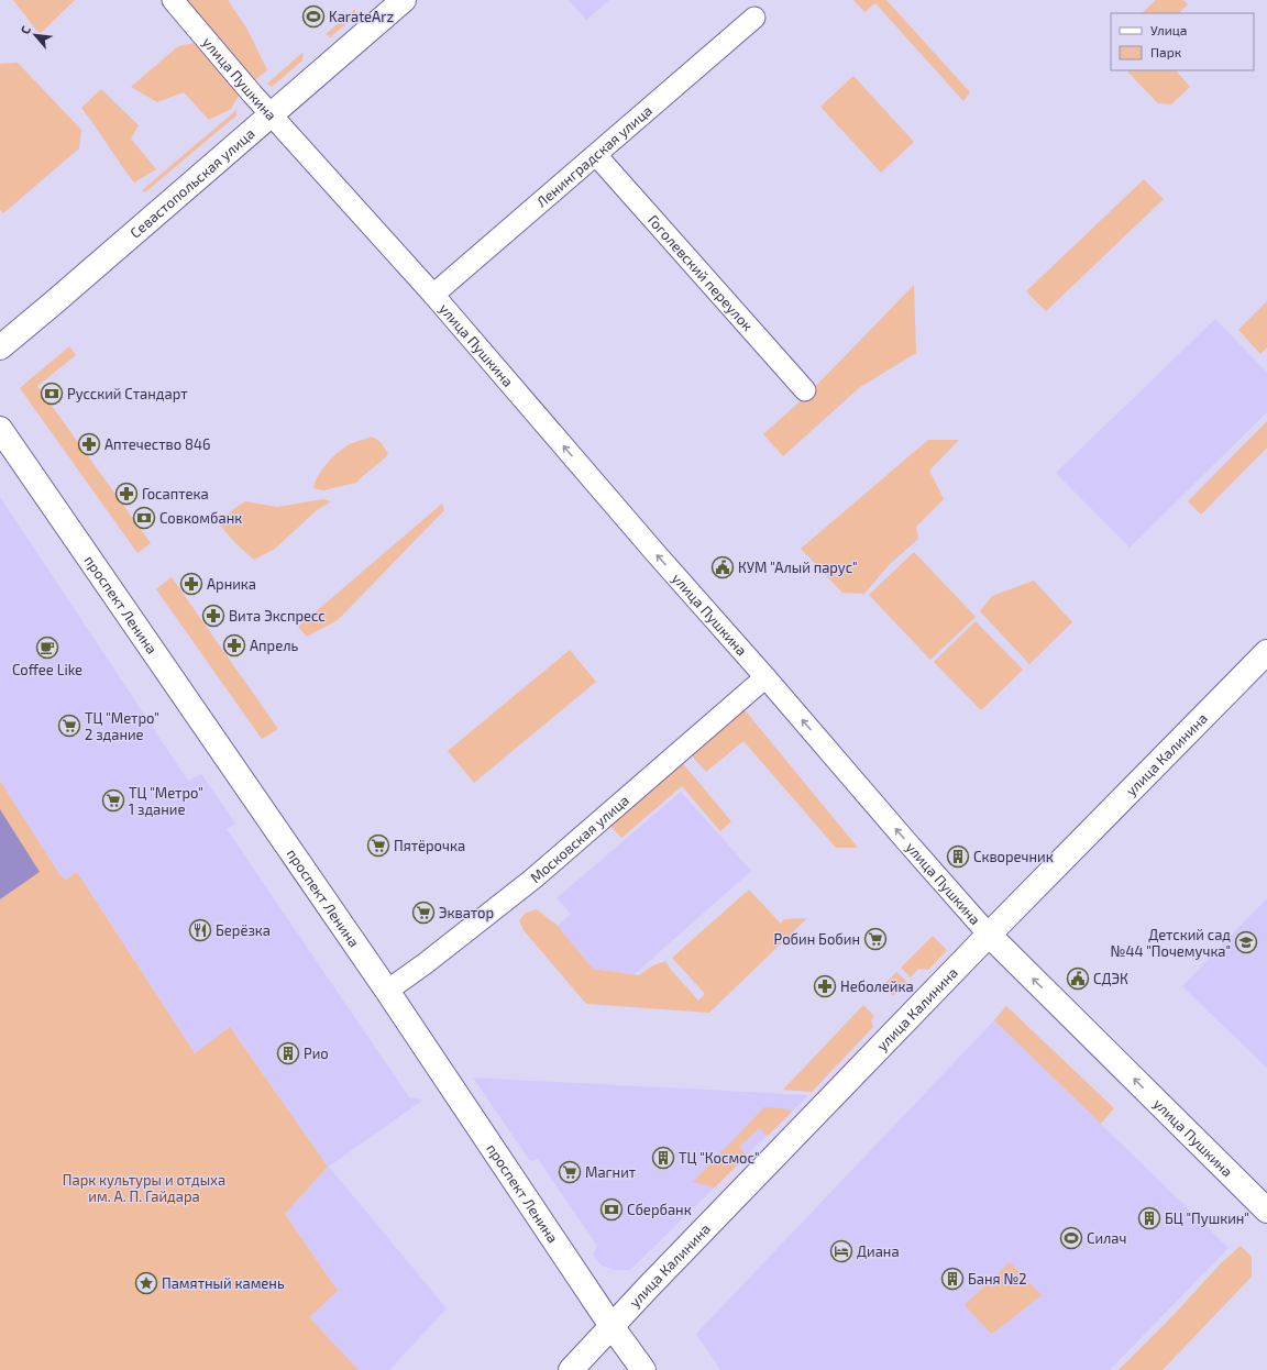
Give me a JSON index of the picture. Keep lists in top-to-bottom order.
{
  "streets": {
    "street": [
      "улица Пушкина",
      "Ленинградская улица",
      "Севастопольская улица",
      "Гоголевский переулок",
      "проспект Ленина",
      "улица Калинина",
      "Московская улица"
    ]
  },
  "crossings": [
    ["улица Пушкина", "Ленинградская улица"],
    ["улица Пушкина", "Севастопольская улица"],
    ["улица Пушкина", "улица Калинина"],
    ["улица Пушкина", "Московская улица"],
    ["Ленинградская улица", "Гоголевский переулок"],
    ["проспект Ленина", "улица Калинина"],
    ["проспект Ленина", "Московская улица"]
  ],
  "one_way": ["улица Пушкина"],
  "parks": ["Парк культуры и отдыха им. А. П. Гайдара"],
  "places": {
    "sports": ["KarateArz", "Силач"],
    "bank": ["Русский Стандарт", "Совкомбанк", "Сбербанк"],
    "pharmacy": [
      "Аптечество 846",
      "Госаптека",
      "Арника",
      "Вита Экспресс",
      "Апрель",
      "Неболейка"
    ],
    "public building": ["КУМ \"Алый парус\"", "СДЭК"],
    "cafe": ["Coffee Like"],
    "supermarket": [
      "ТЦ \"Метро\" 2 здание",
      "ТЦ \"Метро\" 1 здание",
      "Пятёрочка",
      "Экватор",
      "Робин Бобин",
      "Магнит"
    ],
    "building": [
      "Скворечник",
      "Рио",
      "ТЦ \"Космос\"",
      "БЦ \"Пушкин\"",
      "Баня №2"
    ],
    "restaurant": ["Берёзка"],
    "school or university": ["Детский сад №44 \"Почемучка\""],
    "hotel": ["Диана"],
    "place": ["Памятный камень"]
  },
  "legend": ["Улица", "Парк"],
  "north": "top left"
}
